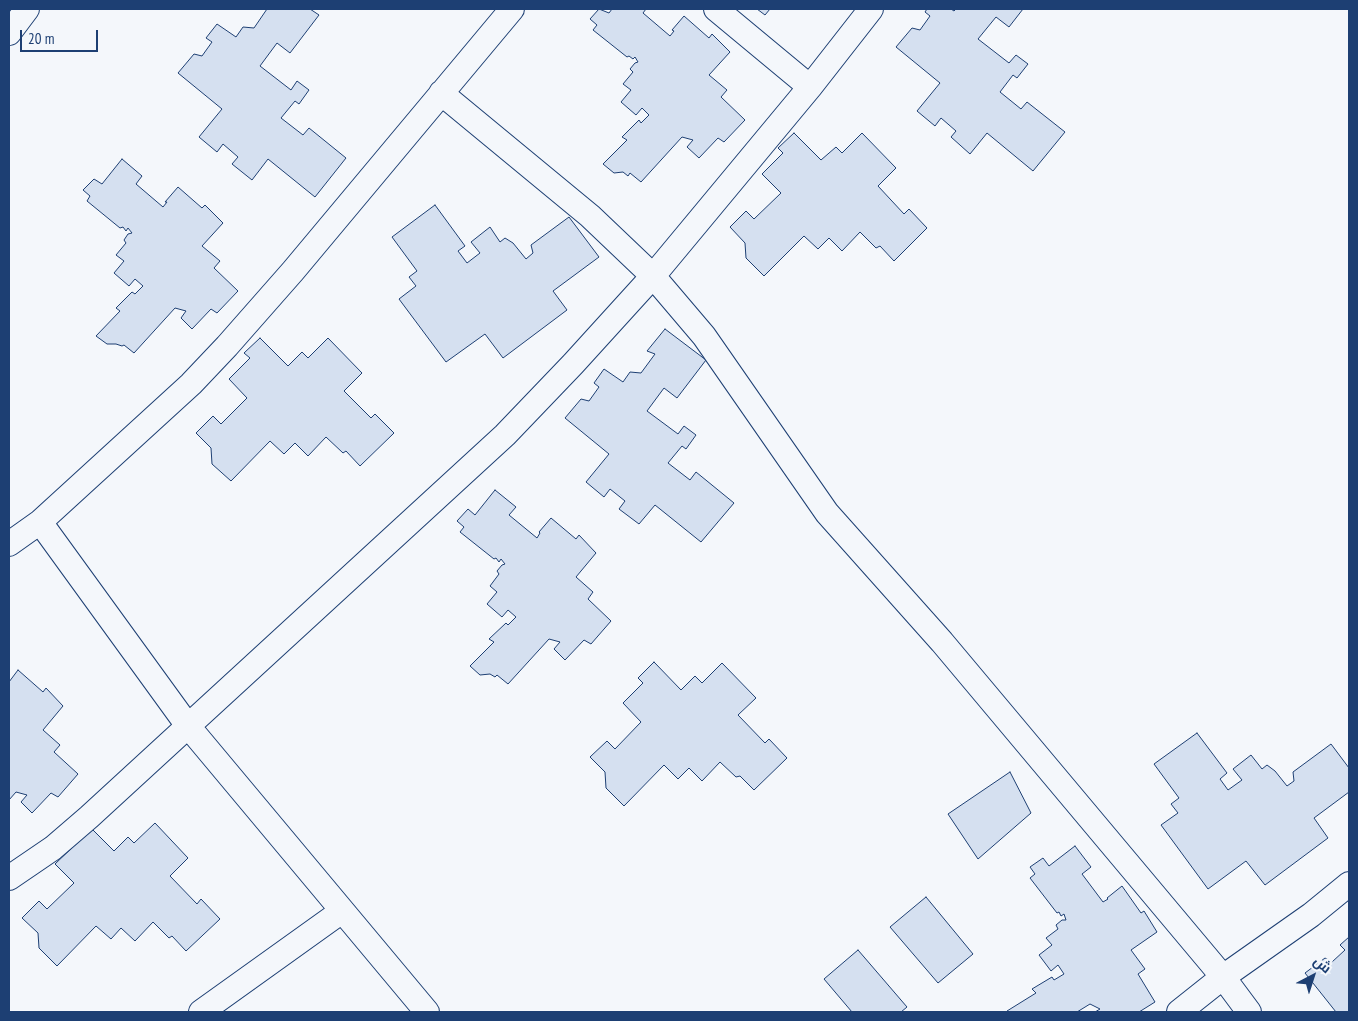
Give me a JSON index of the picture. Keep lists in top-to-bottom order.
{
  "scale_bar": "20 m",
  "north": "top right"
}
